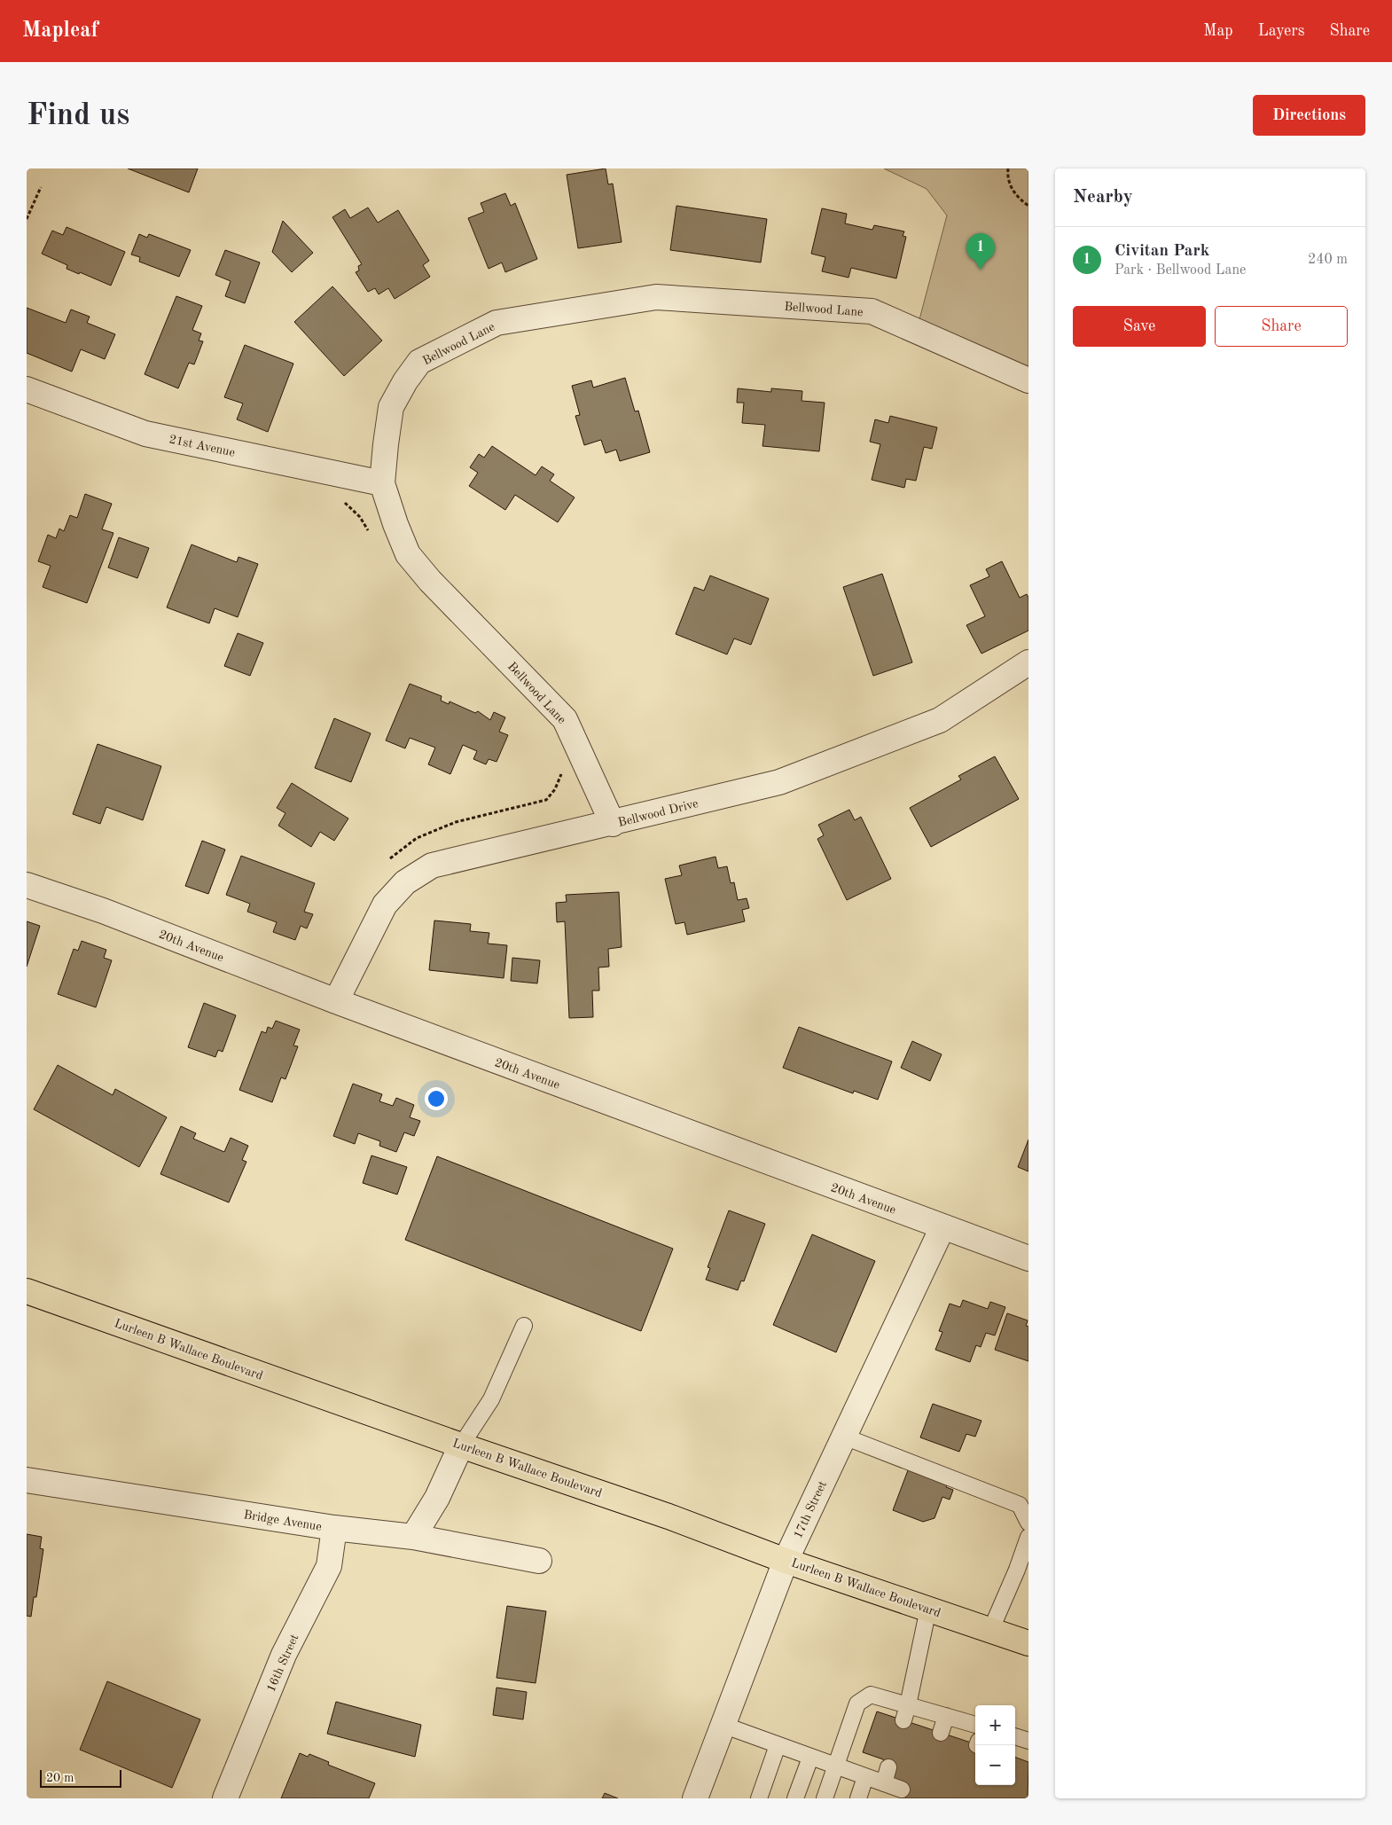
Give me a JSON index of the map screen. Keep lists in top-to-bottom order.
{
  "streets": {
    "highway": ["Lurleen B Wallace Boulevard"],
    "street": [
      "Bellwood Lane",
      "21st Avenue",
      "Bellwood Drive",
      "20th Avenue",
      "17th Street",
      "Bridge Avenue",
      "16th Street"
    ]
  },
  "crossings": [
    ["Bellwood Lane", "21st Avenue"],
    ["Bellwood Lane", "Bellwood Drive"],
    ["Bellwood Drive", "20th Avenue"],
    ["20th Avenue", "17th Street"],
    ["Lurleen B Wallace Boulevard", "17th Street"],
    ["Bridge Avenue", "16th Street"]
  ],
  "scale_bar": "20 m",
  "page": {
    "header": "Mapleaf",
    "nav": ["Map", "Layers", "Share"],
    "buttons": [
      "Directions",
      ["Save", "Share"]
    ],
    "title": "Find us",
    "heading": "Nearby",
    "list": [
      {
        "mark": "1",
        "name": "Civitan Park",
        "note": "Park · Bellwood Lane",
        "value": "240 m"
      }
    ],
    "pins": "1",
    "map_buttons": ["+", "−"],
    "scale": "20 m"
  }
}
